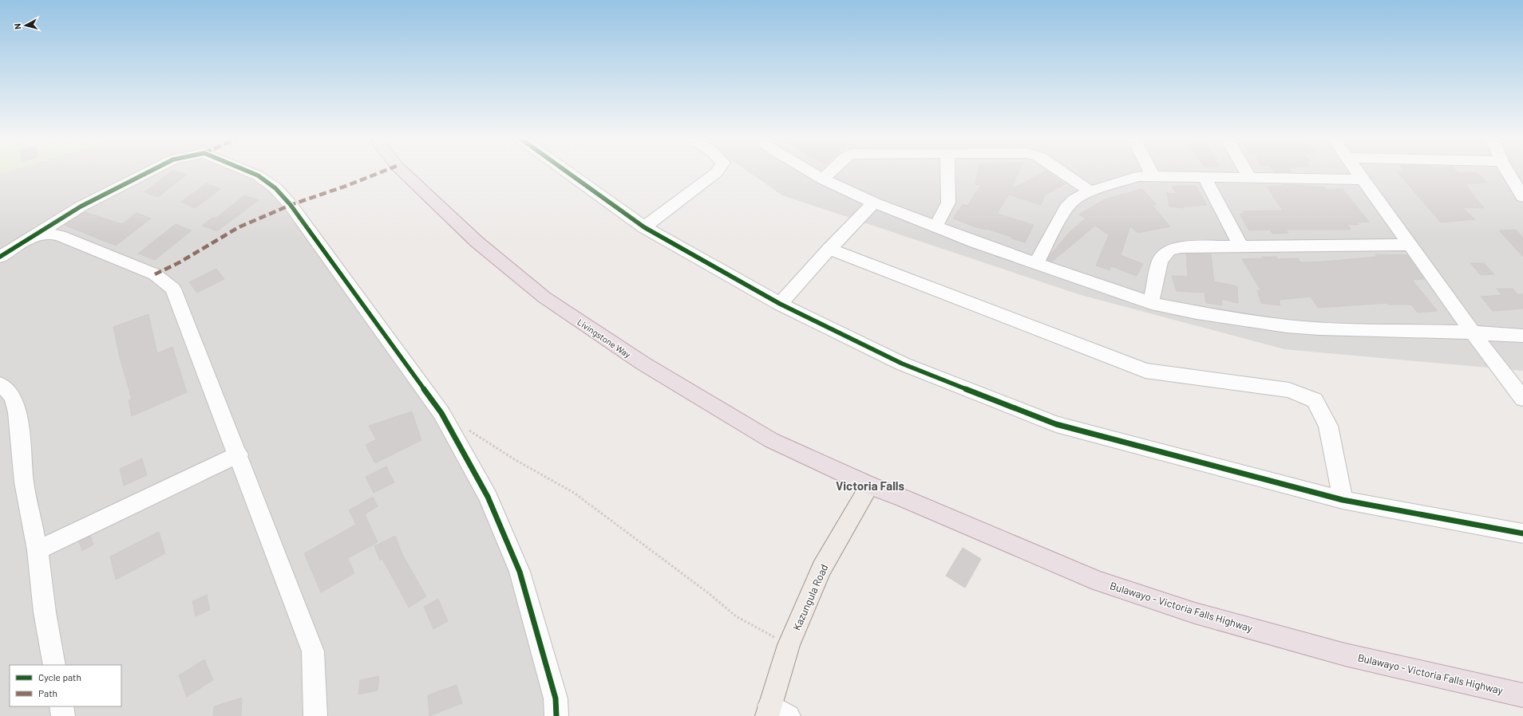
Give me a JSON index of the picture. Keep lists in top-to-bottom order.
{
  "streets": {
    "highway": ["Livingstone Way", "Bulawayo - Victoria Falls Highway"],
    "main road": ["Kazungula Road"]
  },
  "crossings": [
    ["Livingstone Way", "Kazungula Road"],
    ["Livingstone Way", "Bulawayo - Victoria Falls Highway"],
    ["Kazungula Road", "Bulawayo - Victoria Falls Highway"]
  ],
  "districts": ["Victoria Falls"],
  "legend": ["Cycle path", "Path"],
  "north": "left"
}
